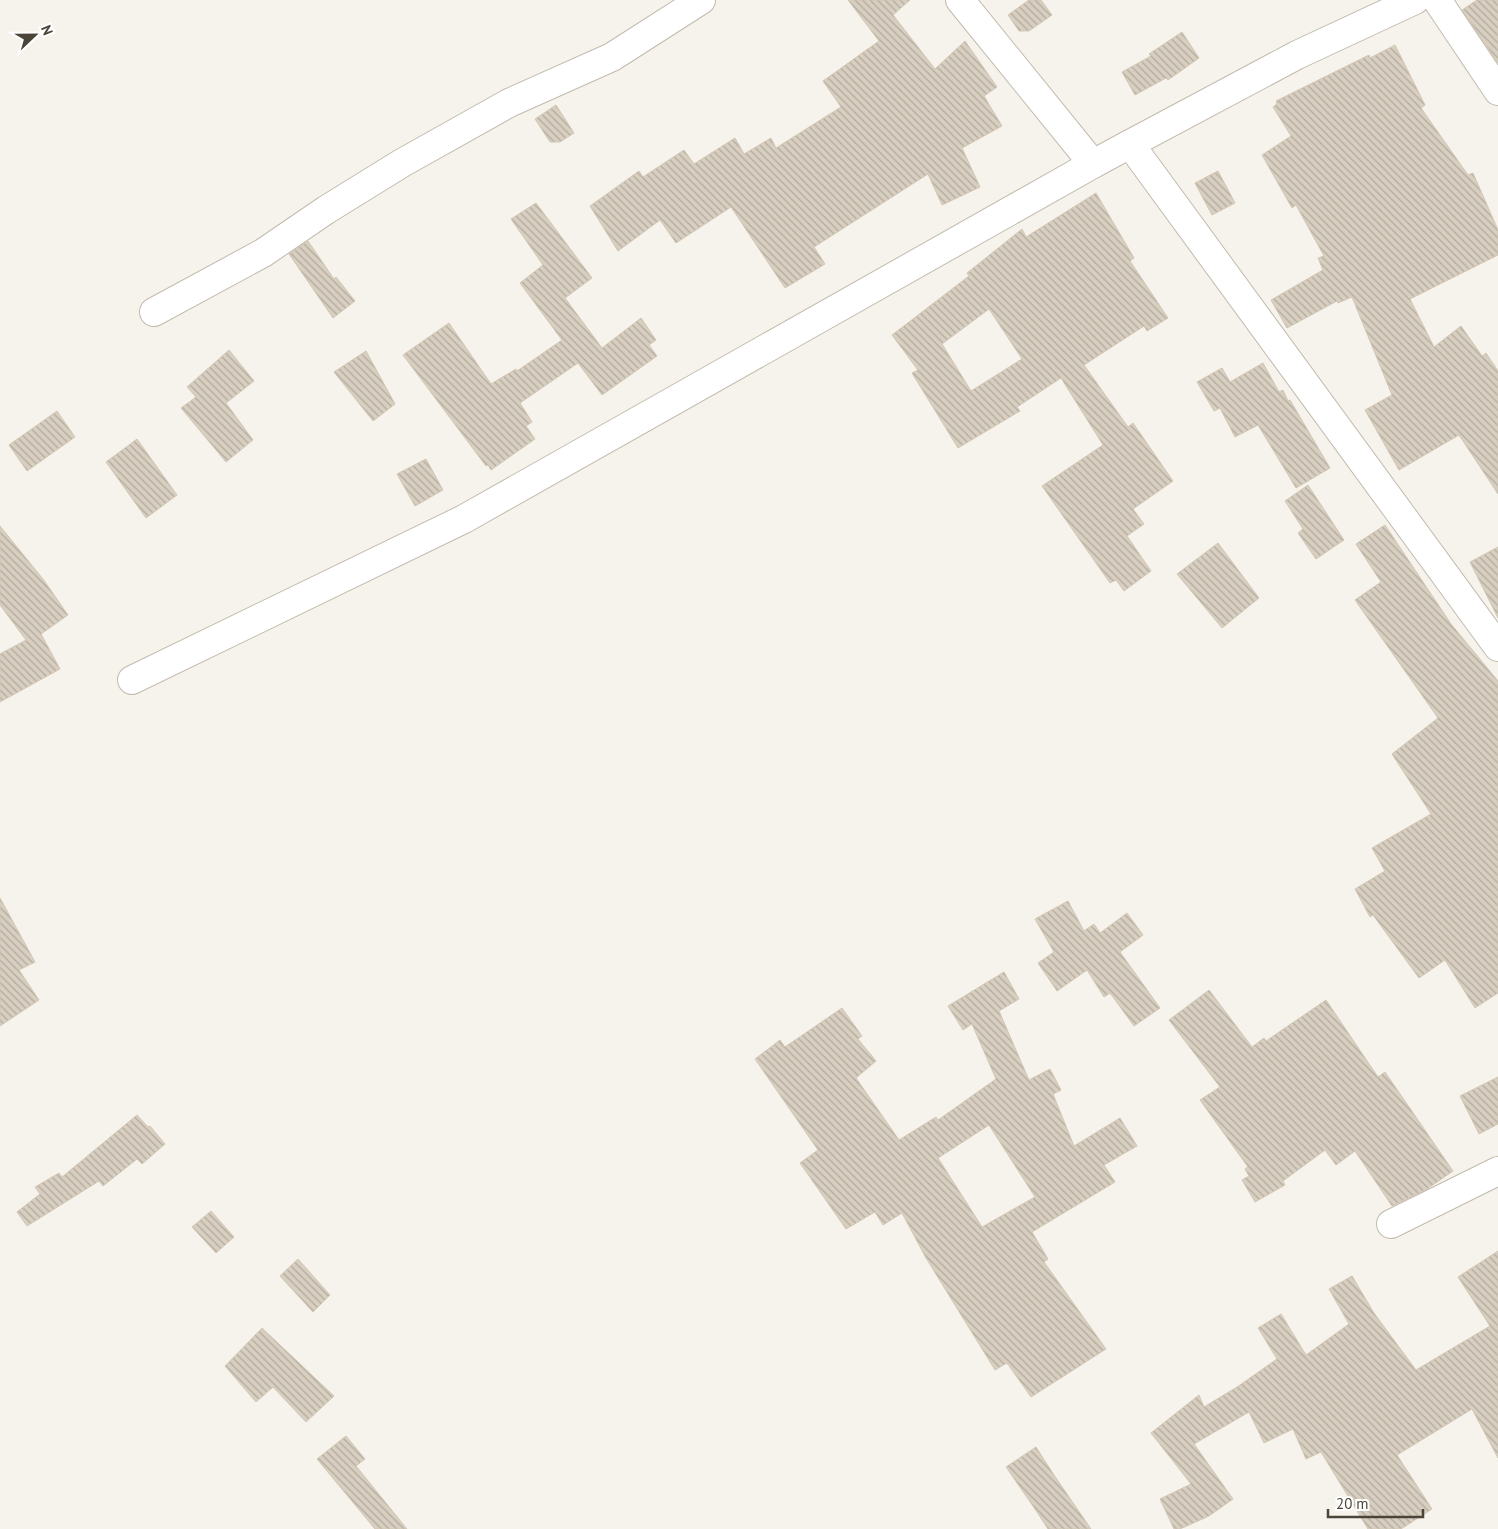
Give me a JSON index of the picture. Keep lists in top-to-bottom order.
{
  "scale_bar": "20 m",
  "north": "right"
}
